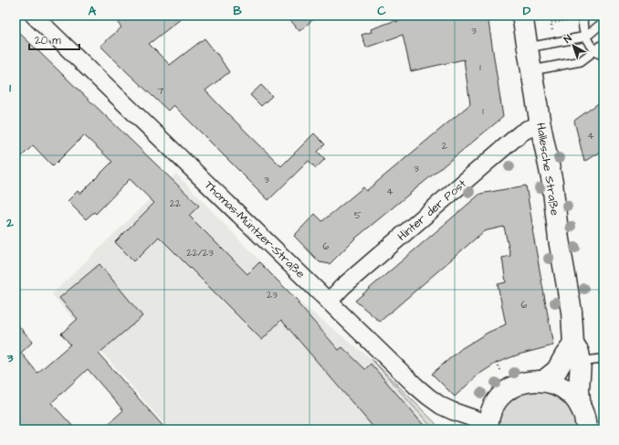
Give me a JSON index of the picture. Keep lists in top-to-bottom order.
{
  "streets": {
    "main road": ["Hallesche Straße"],
    "street": ["Hinter der Post", "Thomas-Müntzer-Straße"]
  },
  "crossings": [
    ["Hallesche Straße", "Hinter der Post"],
    ["Hinter der Post", "Thomas-Müntzer-Straße"]
  ],
  "house_numbers": [
    "3",
    "1",
    "7",
    "1",
    "4",
    "2",
    "3",
    "3",
    "4",
    "22",
    "5",
    "6",
    "22/23",
    "23",
    "6"
  ],
  "scale_bar": "20 m",
  "north": "top left",
  "grid": {
    "columns": [
      "A",
      "B",
      "C",
      "D"
    ],
    "rows": ["1", "2", "3"]
  }
}
